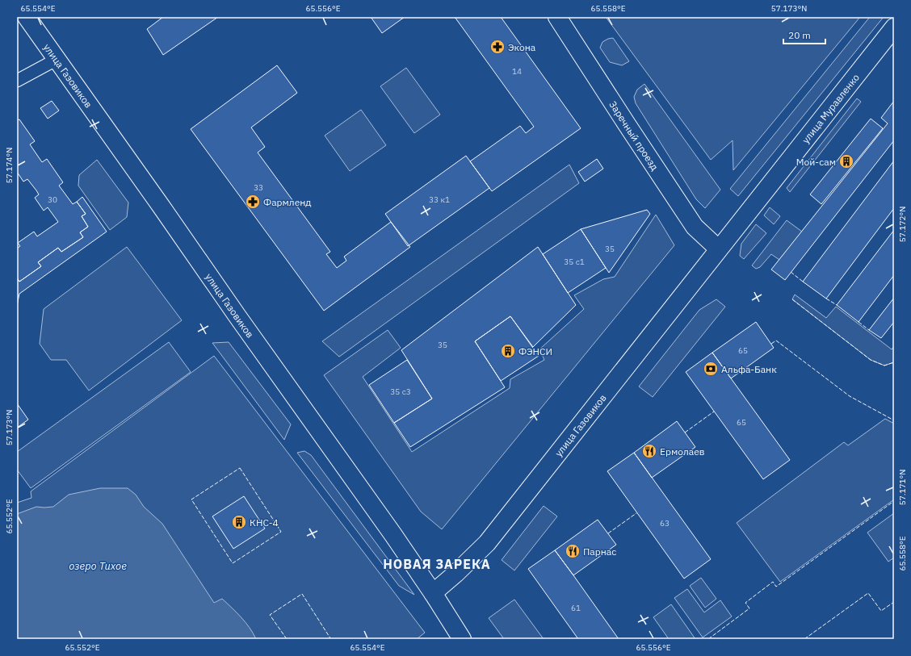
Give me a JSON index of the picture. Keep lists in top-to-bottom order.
{
  "streets": {
    "main road": ["улица Газовиков", "улица Муравленко", "Заречный проезд"]
  },
  "crossings": [
    ["улица Газовиков", "улица Муравленко"],
    ["улица Газовиков", "Заречный проезд"],
    ["улица Муравленко", "Заречный проезд"]
  ],
  "districts": ["НОВАЯ ЗАРЕКА"],
  "water": ["озеро Тихое"],
  "places": {
    "pharmacy": ["Экона", "Фармленд"],
    "building": ["Мой-сам", "ФЭНСИ", "КНС-4"],
    "bank": ["Альфа-Банк"],
    "restaurant": ["Ермолаев", "Парнас"]
  },
  "house_numbers": [
    "14",
    "33",
    "30",
    "33 к1",
    "35",
    "35 с1",
    "35",
    "65",
    "35 с3",
    "65",
    "63",
    "61"
  ],
  "scale_bar": "20 m",
  "coordinates": [
    "65.554°E",
    "65.556°E",
    "65.558°E",
    "57.173°N",
    "57.174°N",
    "57.172°N",
    "57.171°N",
    "65.552°E"
  ]
}
